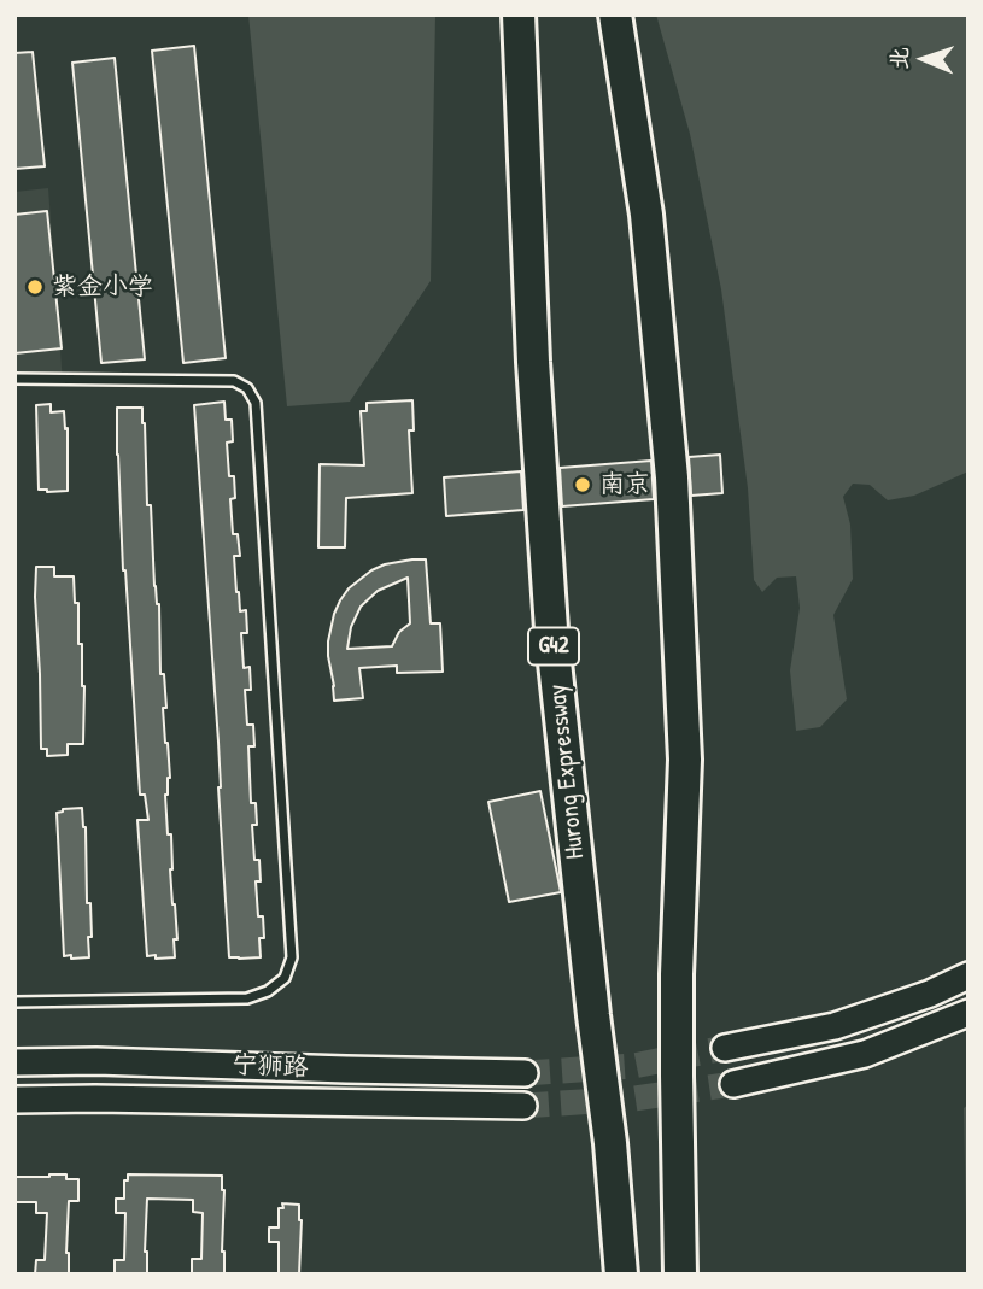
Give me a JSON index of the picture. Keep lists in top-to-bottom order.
{
  "streets": {
    "highway": ["G42", "Hurong Expressway"],
    "main road": ["宁狮路"]
  },
  "places": ["紫金小学", "南京"],
  "north": "left"
}
